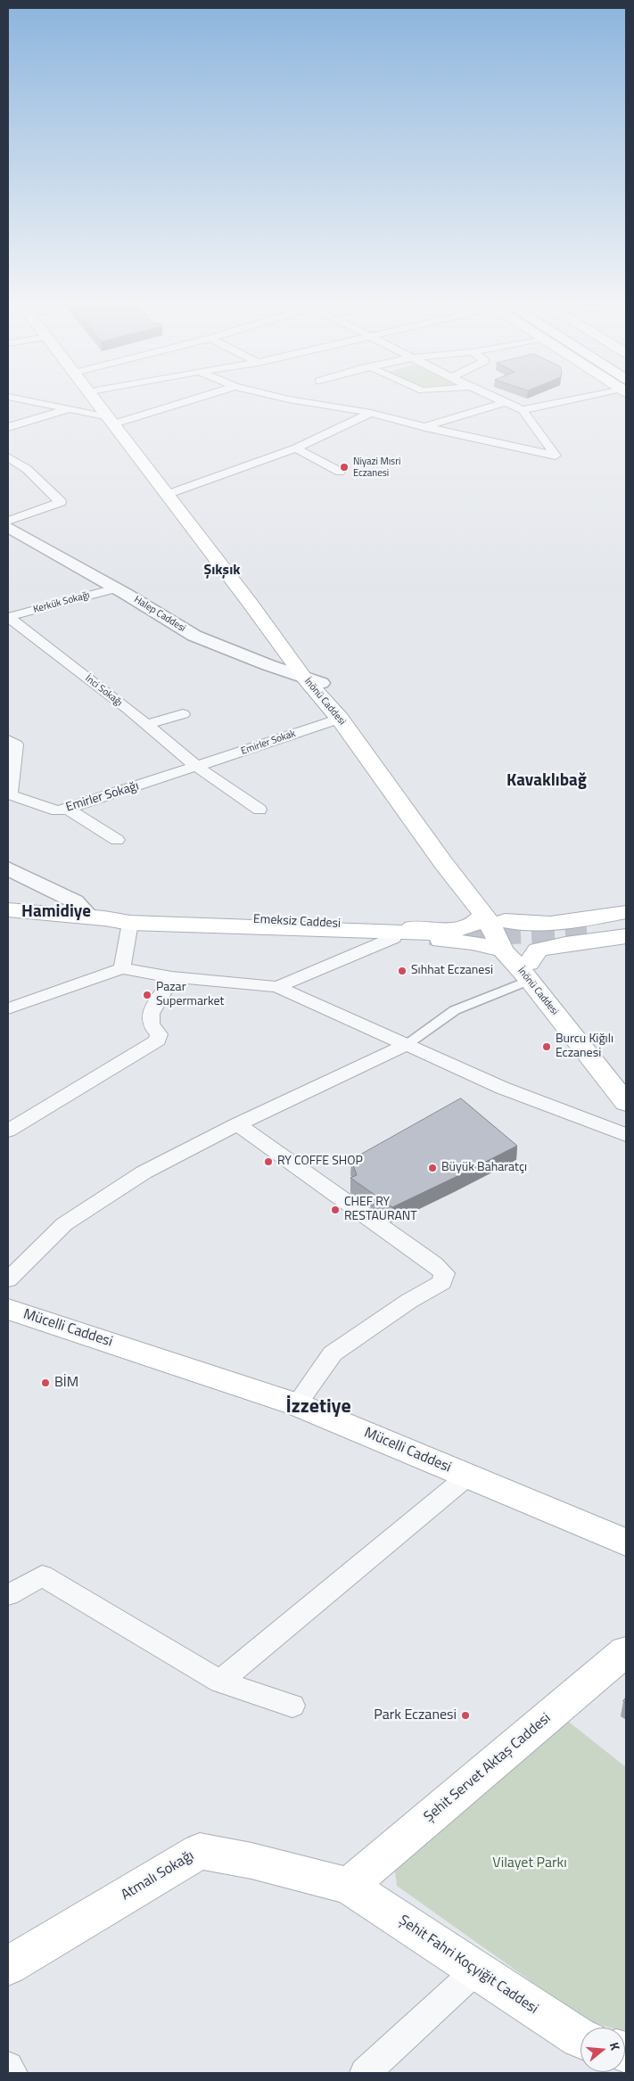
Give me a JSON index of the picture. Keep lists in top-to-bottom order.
{
  "streets": {
    "main road": [
      "İnönü Caddesi",
      "Emeksiz Caddesi",
      "Mücelli Caddesi",
      "Şehit Servet Aktaş Caddesi",
      "Atmalı Sokağı",
      "Şehit Fahri Koçyiğit Caddesi"
    ],
    "street": [
      "Kerkük Sokağı",
      "Halep Caddesi",
      "İnci Sokağı",
      "Emirler Sokak",
      "Emirler Sokağı"
    ]
  },
  "crossings": [
    ["Kerkük Sokağı", "Halep Caddesi"],
    ["Kerkük Sokağı", "İnci Sokağı"],
    ["Halep Caddesi", "İnönü Caddesi"],
    ["İnci Sokağı", "Emirler Sokak"],
    ["İnci Sokağı", "Emirler Sokağı"],
    ["İnönü Caddesi", "Emirler Sokak"],
    ["İnönü Caddesi", "Emeksiz Caddesi"],
    ["Emirler Sokak", "Emirler Sokağı"],
    ["Şehit Servet Aktaş Caddesi", "Atmalı Sokağı"],
    ["Şehit Servet Aktaş Caddesi", "Şehit Fahri Koçyiğit Caddesi"],
    ["Atmalı Sokağı", "Şehit Fahri Koçyiğit Caddesi"]
  ],
  "districts": [
    "Şıkşık",
    "Kavaklıbağ",
    "Hamidiye",
    "İzzetiye"
  ],
  "parks": ["Vilayet Parkı"],
  "places": [
    "Niyazi Mısri Eczanesi",
    "Sıhhat Eczanesi",
    "Pazar Supermarket",
    "Burcu Kiğılı Eczanesi",
    "RY COFFE SHOP",
    "Büyük Baharatçı",
    "CHEF RY RESTAURANT",
    "BİM",
    "Park Eczanesi"
  ],
  "north": "right"
}
